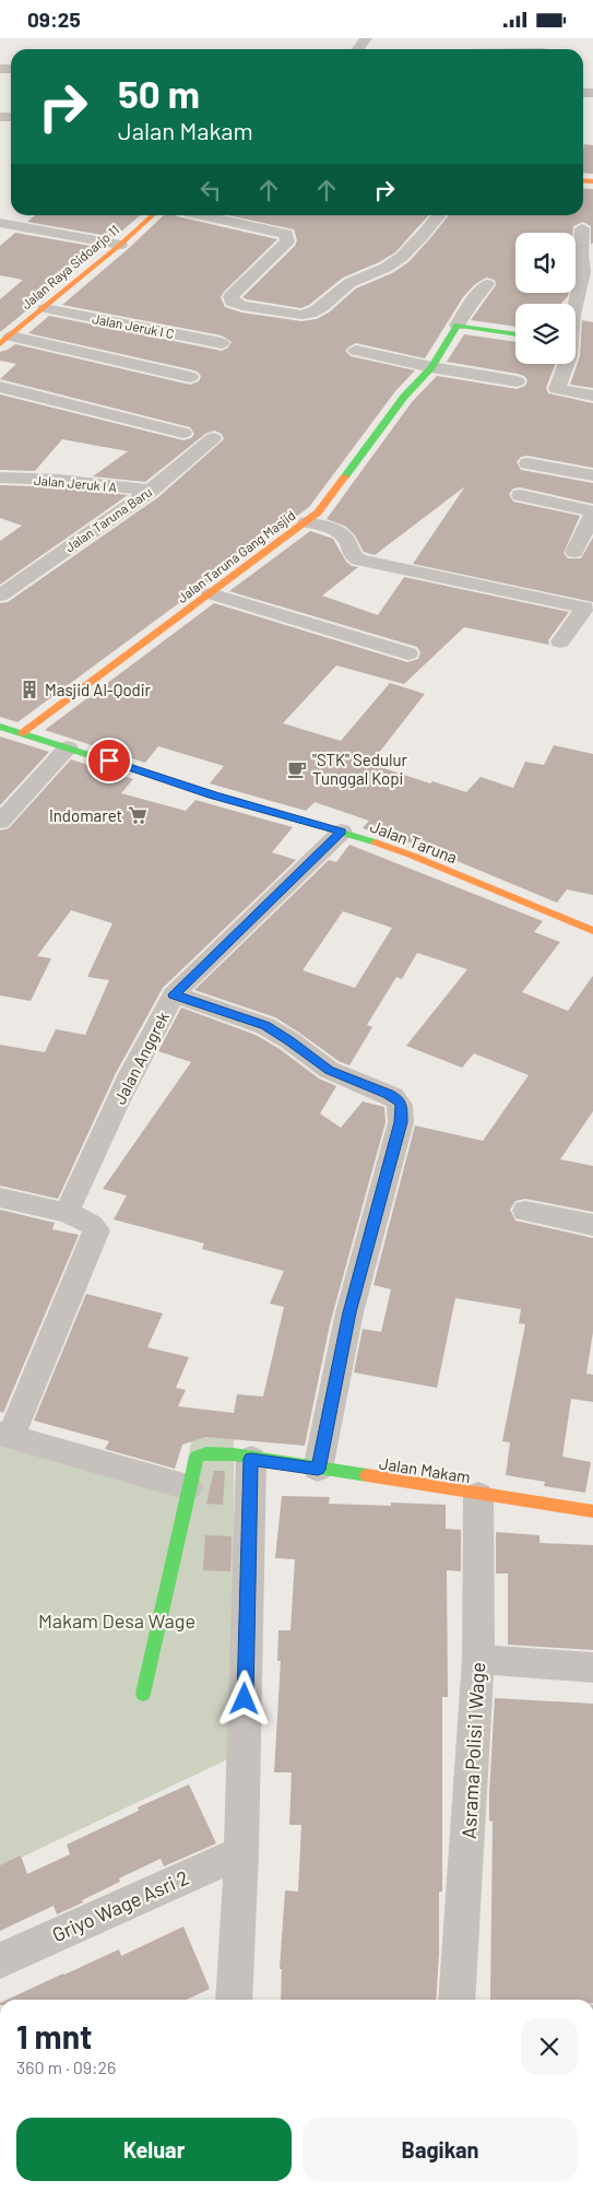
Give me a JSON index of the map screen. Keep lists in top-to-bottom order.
{
  "streets": {
    "street": [
      "Jalan Raya Sidoarjo 11",
      "Jalan Jeruk I C",
      "Jalan Jeruk I A",
      "Jalan Taruna Baru",
      "Jalan Taruna Gang Masjid",
      "Jalan Taruna",
      "Jalan Anggrek",
      "Jalan Makam",
      "Asrama Polisi 1 Wage",
      "Griyo Wage Asri 2"
    ]
  },
  "crossings": [
    ["Jalan Raya Sidoarjo 11", "Jalan Jeruk I C"],
    ["Jalan Jeruk I A", "Jalan Taruna Baru"],
    ["Jalan Taruna Gang Masjid", "Jalan Taruna"],
    ["Jalan Taruna", "Jalan Anggrek"],
    ["Jalan Makam", "Asrama Polisi 1 Wage"]
  ],
  "parks": ["Makam Desa Wage"],
  "places": {
    "building": ["Masjid Al-Qodir"],
    "cafe": ["\"STK\" Sedulur Tunggal Kopi"],
    "supermarket": ["Indomaret"]
  },
  "page": {
    "status": "09:25",
    "turn": ["50 m", "Jalan Makam"],
    "heading": ["1 mnt", "360 m · 09:26"],
    "buttons": ["Keluar", "Bagikan"]
  }
}
